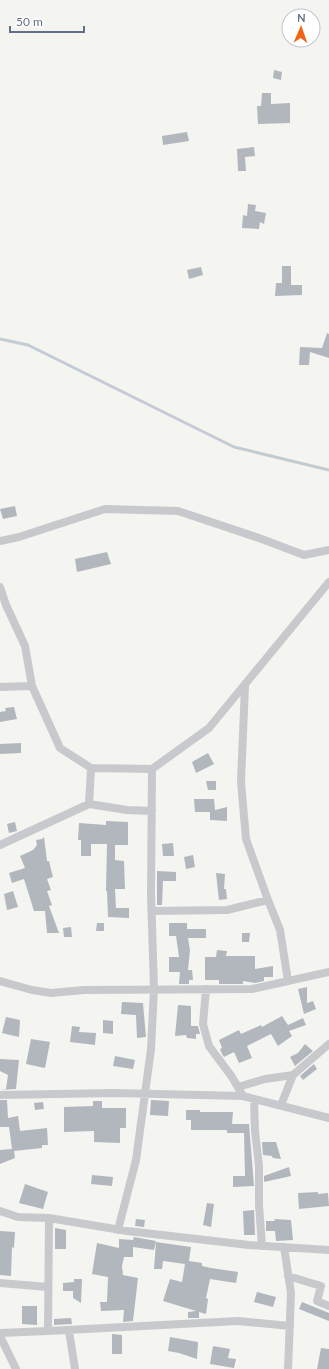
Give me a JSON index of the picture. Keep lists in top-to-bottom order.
{
  "scale_bar": "50 m",
  "north": "top"
}
